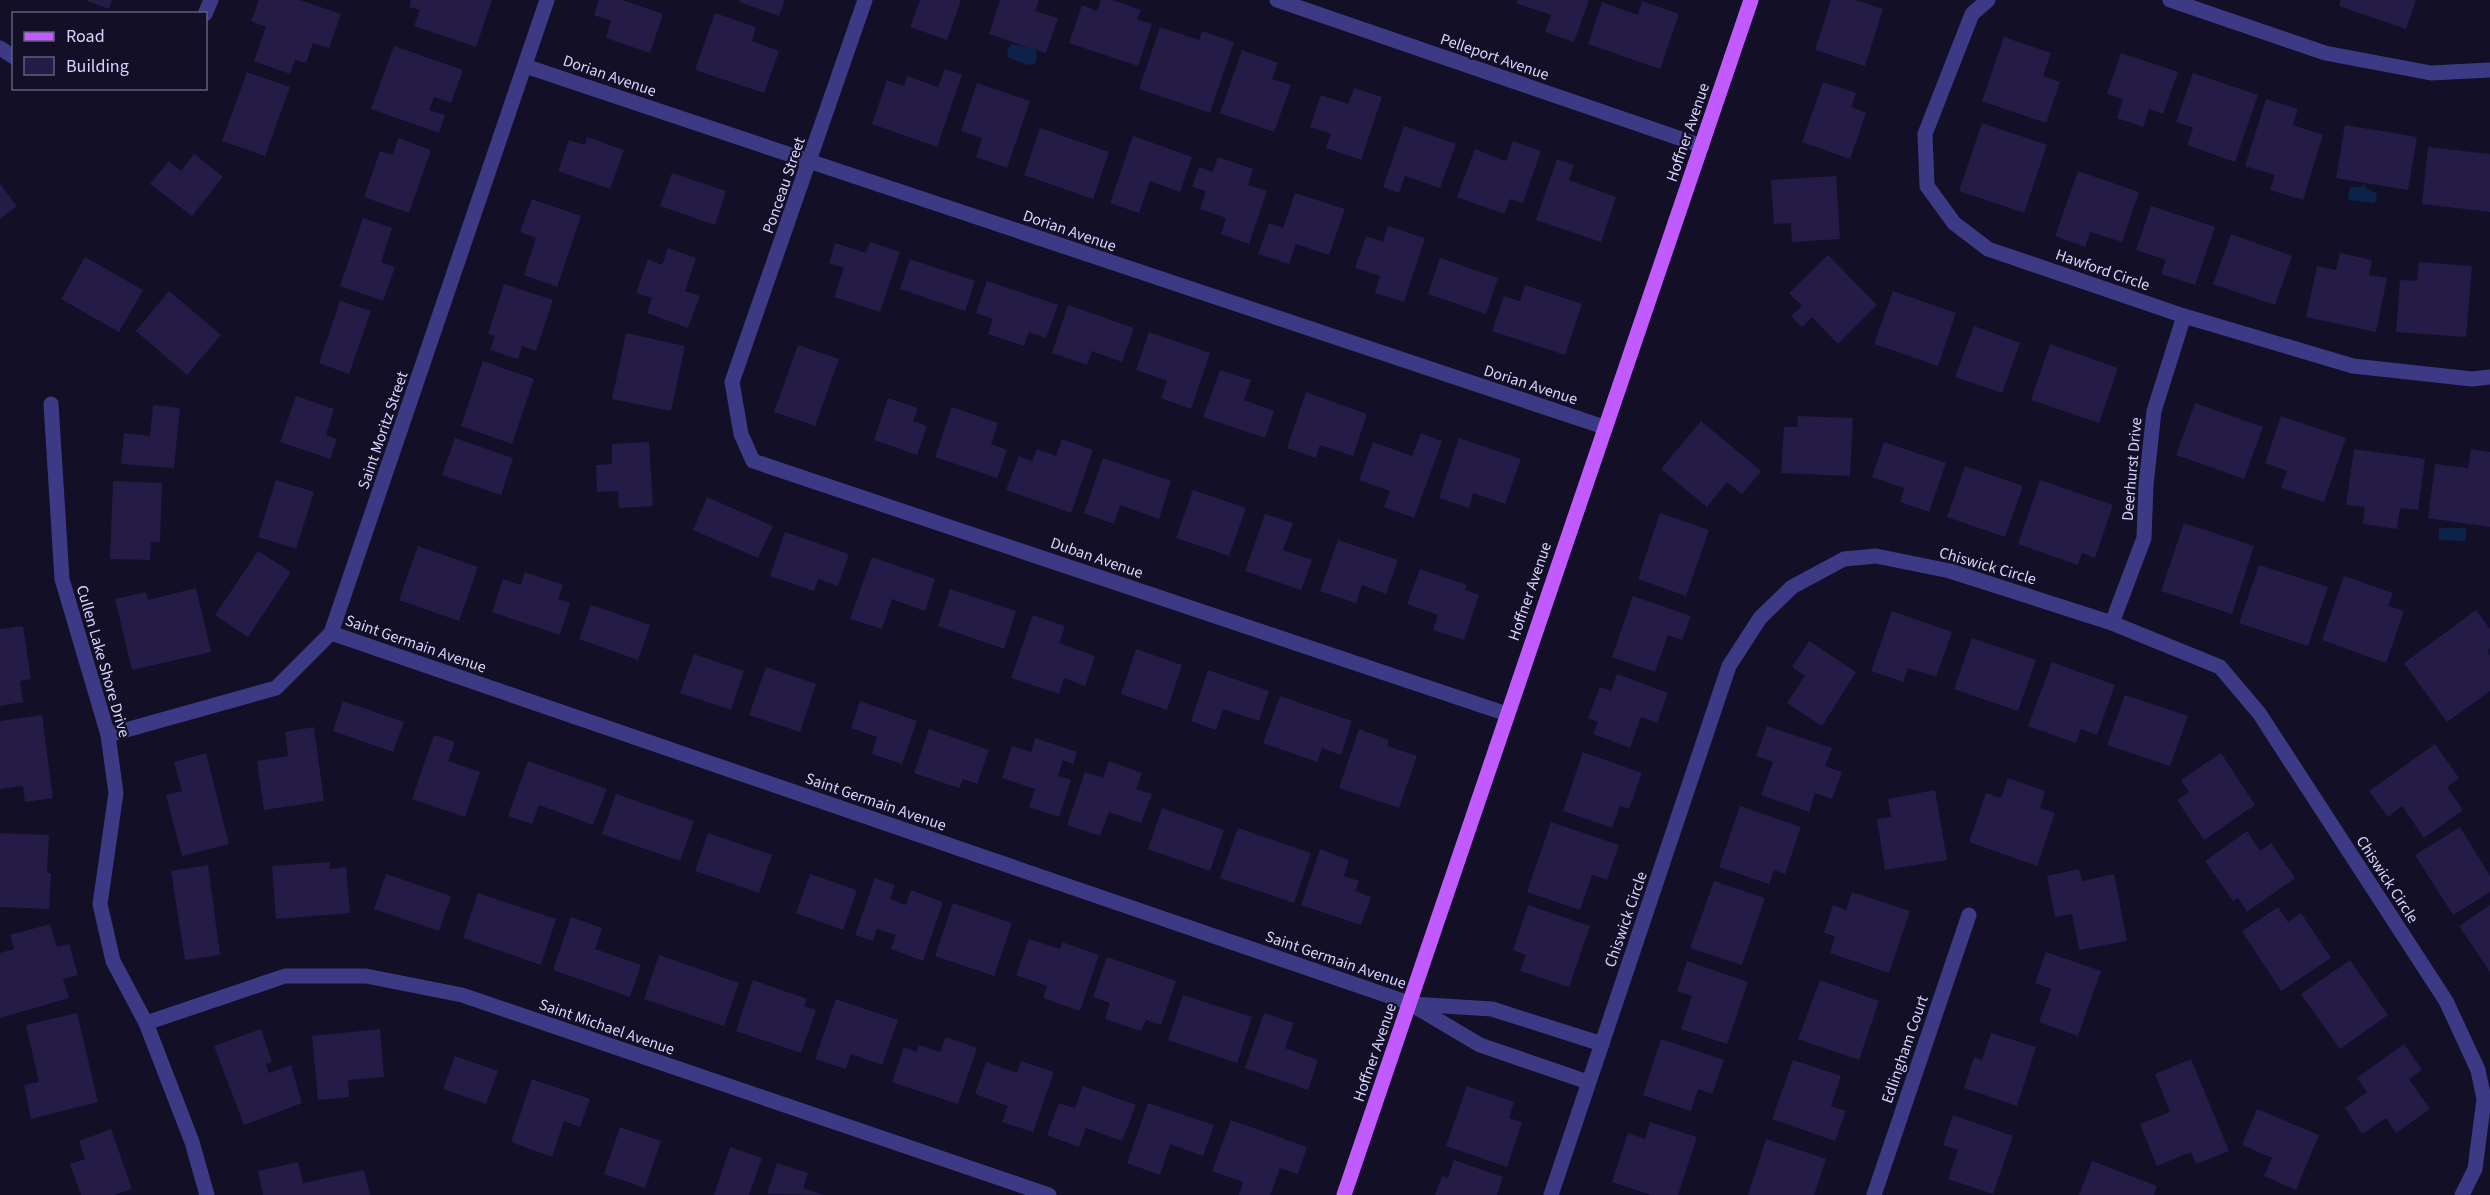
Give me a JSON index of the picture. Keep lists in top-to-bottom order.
{
  "streets": {
    "main road": ["Hoffner Avenue"],
    "street": [
      "Pelleport Avenue",
      "Dorian Avenue",
      "Ponceau Street",
      "Hawford Circle",
      "Saint Moritz Street",
      "Deerhurst Drive",
      "Duban Avenue",
      "Chiswick Circle",
      "Saint Germain Avenue",
      "Cullen Lake Shore Drive",
      "Saint Michael Avenue",
      "Edlingham Court"
    ]
  },
  "crossings": [
    ["Pelleport Avenue", "Hoffner Avenue"],
    ["Dorian Avenue", "Hoffner Avenue"],
    ["Dorian Avenue", "Ponceau Street"],
    ["Dorian Avenue", "Saint Moritz Street"],
    ["Hoffner Avenue", "Duban Avenue"],
    ["Hoffner Avenue", "Saint Germain Avenue"],
    ["Ponceau Street", "Duban Avenue"],
    ["Hawford Circle", "Deerhurst Drive"],
    ["Saint Moritz Street", "Saint Germain Avenue"],
    ["Saint Moritz Street", "Cullen Lake Shore Drive"],
    ["Deerhurst Drive", "Chiswick Circle"],
    ["Cullen Lake Shore Drive", "Saint Michael Avenue"]
  ],
  "legend": ["Road", "Building"]
}
